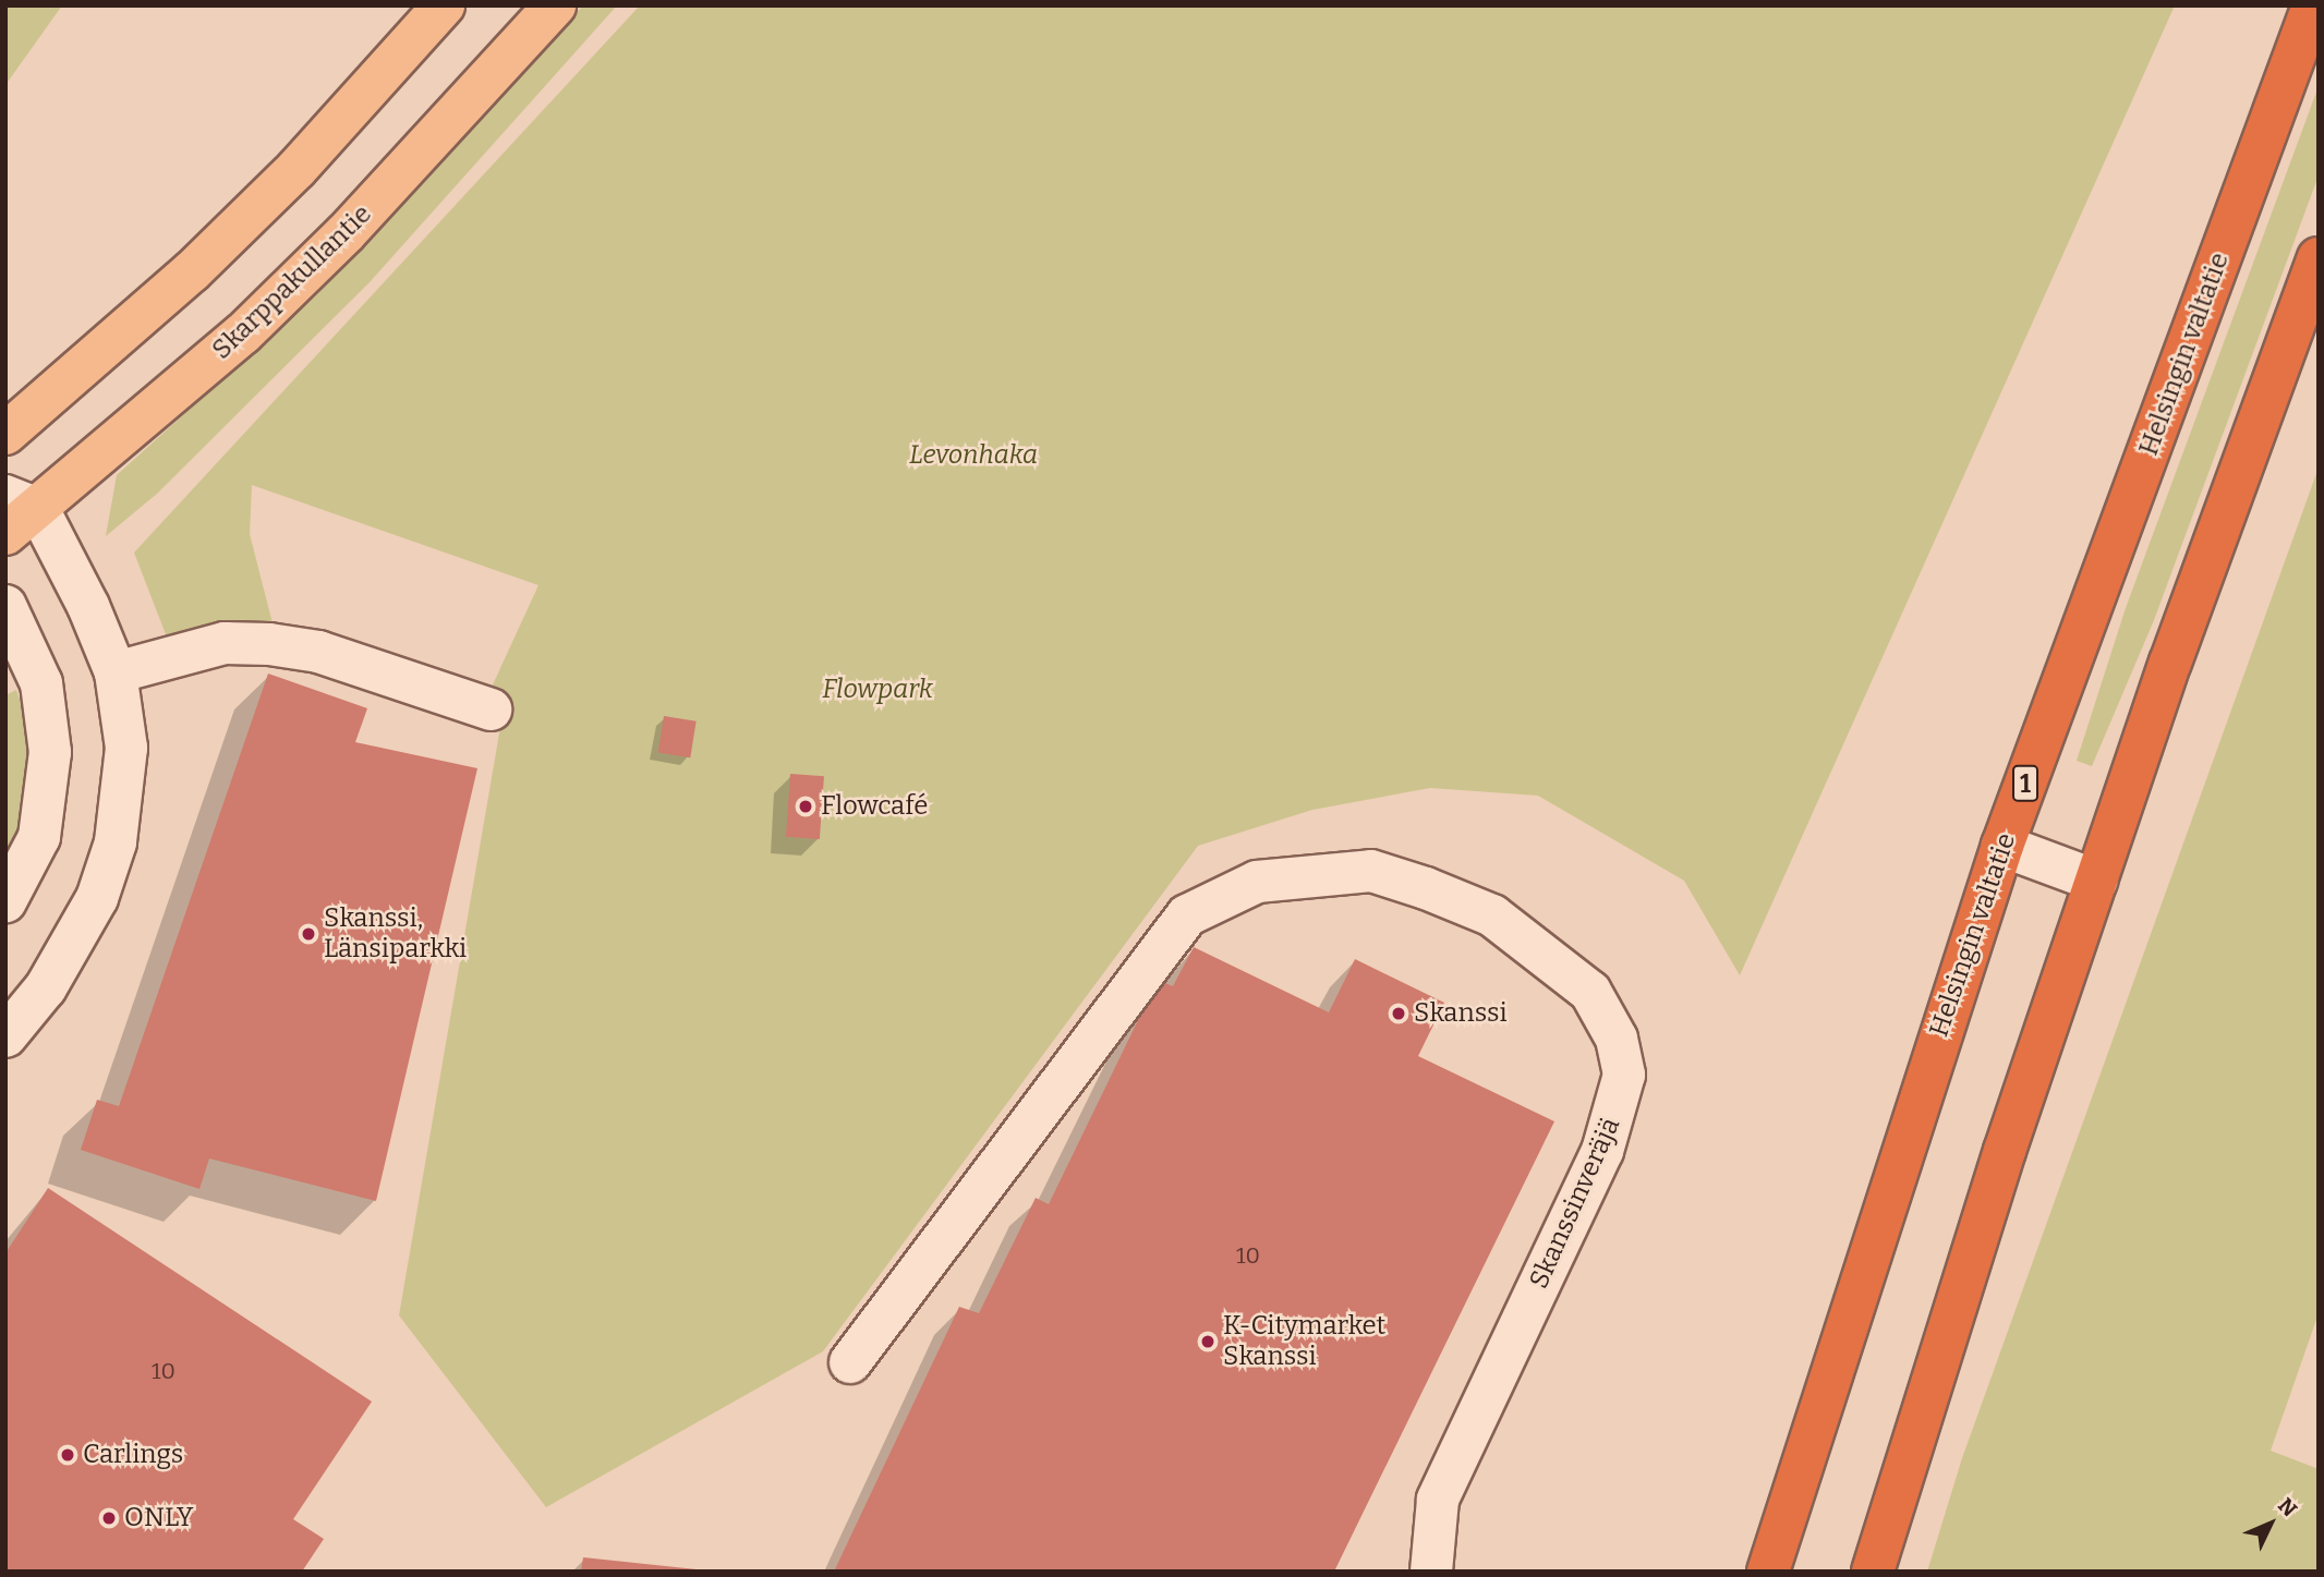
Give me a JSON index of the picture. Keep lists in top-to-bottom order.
{
  "streets": {
    "highway": ["Helsingin valtatie", "1"],
    "main road": ["Skarppakullantie"],
    "street": ["Skanssinveräjä"]
  },
  "parks": ["Levonhaka", "Flowpark"],
  "places": [
    "Flowcafé",
    "Skanssi, Länsiparkki",
    "Skanssi",
    "K-Citymarket Skanssi",
    "Carlings",
    "ONLY"
  ],
  "house_numbers": ["10", "10"],
  "north": "top right"
}
